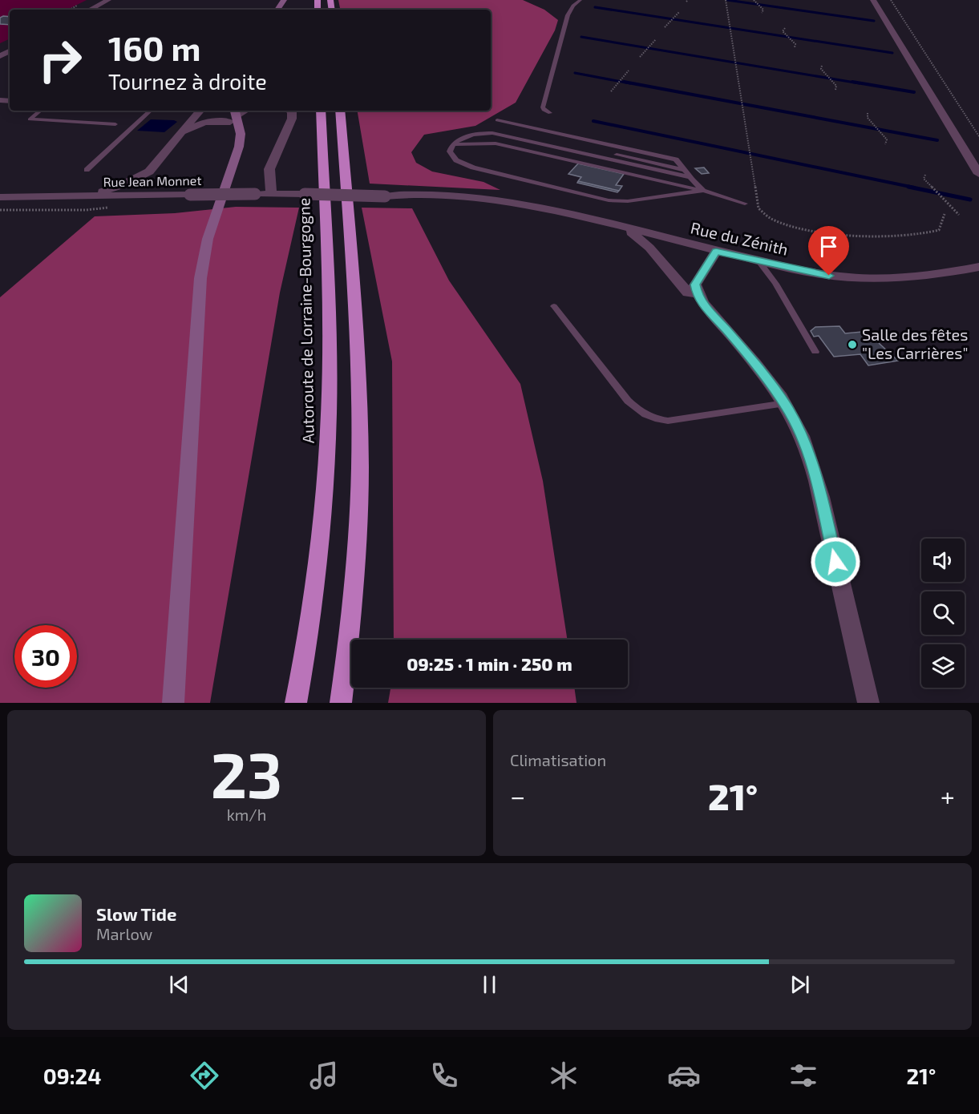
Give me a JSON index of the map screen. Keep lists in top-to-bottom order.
{
  "streets": {
    "highway": ["Autoroute de Lorraine-Bourgogne"],
    "street": ["Rue Jean Monnet", "Rue du Zénith"]
  },
  "crossings": [
    ["Rue Jean Monnet", "Rue du Zénith"]
  ],
  "places": ["Salle des fêtes \"Les Carrières\""],
  "page": {
    "turn": ["160 m", "Tournez à droite"],
    "limit": "30",
    "trip": "09:25 · 1 min · 250 m",
    "tile": [
      ["23", "km/h"],
      "Climatisation"
    ],
    "heat": ["−", "21°", "+"],
    "song": ["Slow Tide", "Marlow"],
    "tabs": ["09:24", "21°"]
  }
}
